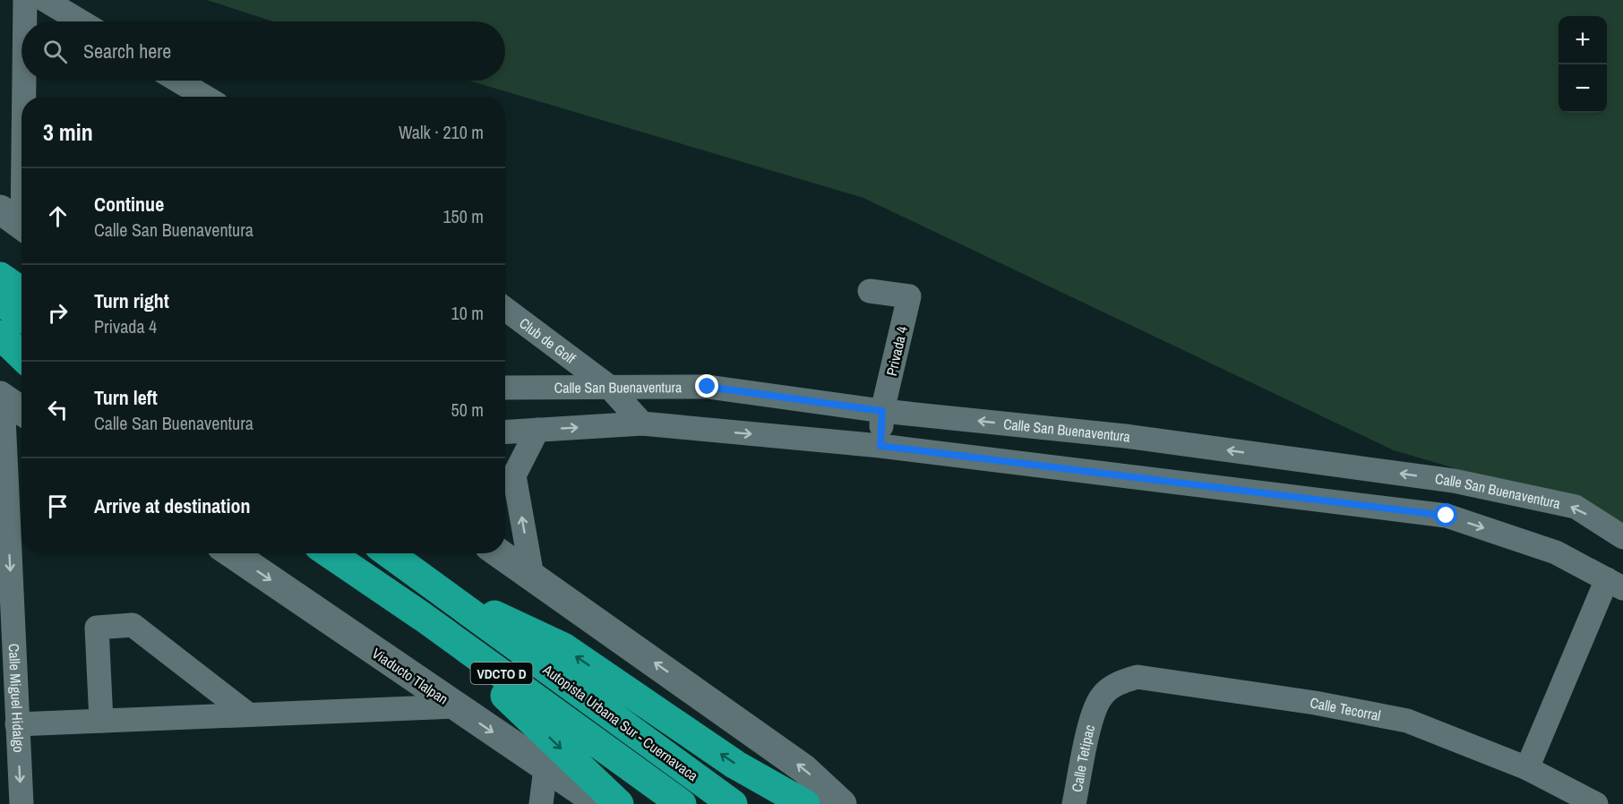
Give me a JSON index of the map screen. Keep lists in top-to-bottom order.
{
  "streets": {
    "highway": ["VDCTO D", "Autopista Urbana Sur - Cuernavaca"],
    "main road": ["Viaducto Tlalpan"],
    "street": [
      "Club de Golf",
      "Privada 4",
      "Calle San Buenaventura",
      "Calle Miguel Hidalgo",
      "Calle Tecorral",
      "Calle Tetipac"
    ]
  },
  "crossings": [
    ["Club de Golf", "Calle San Buenaventura"],
    ["Privada 4", "Calle San Buenaventura"],
    ["Calle Tecorral", "Calle Tetipac"]
  ],
  "one_way": ["Calle Miguel Hidalgo"],
  "page": {
    "map_buttons": ["+", "−"],
    "search": "Search here",
    "heading": ["3 min", "Walk · 210 m"],
    "list": [
      ["Continue", "Calle San Buenaventura", "150 m"],
      ["Turn right", "Privada 4", "10 m"],
      ["Turn left", "Calle San Buenaventura", "50 m"],
      "Arrive at destination"
    ]
  }
}
